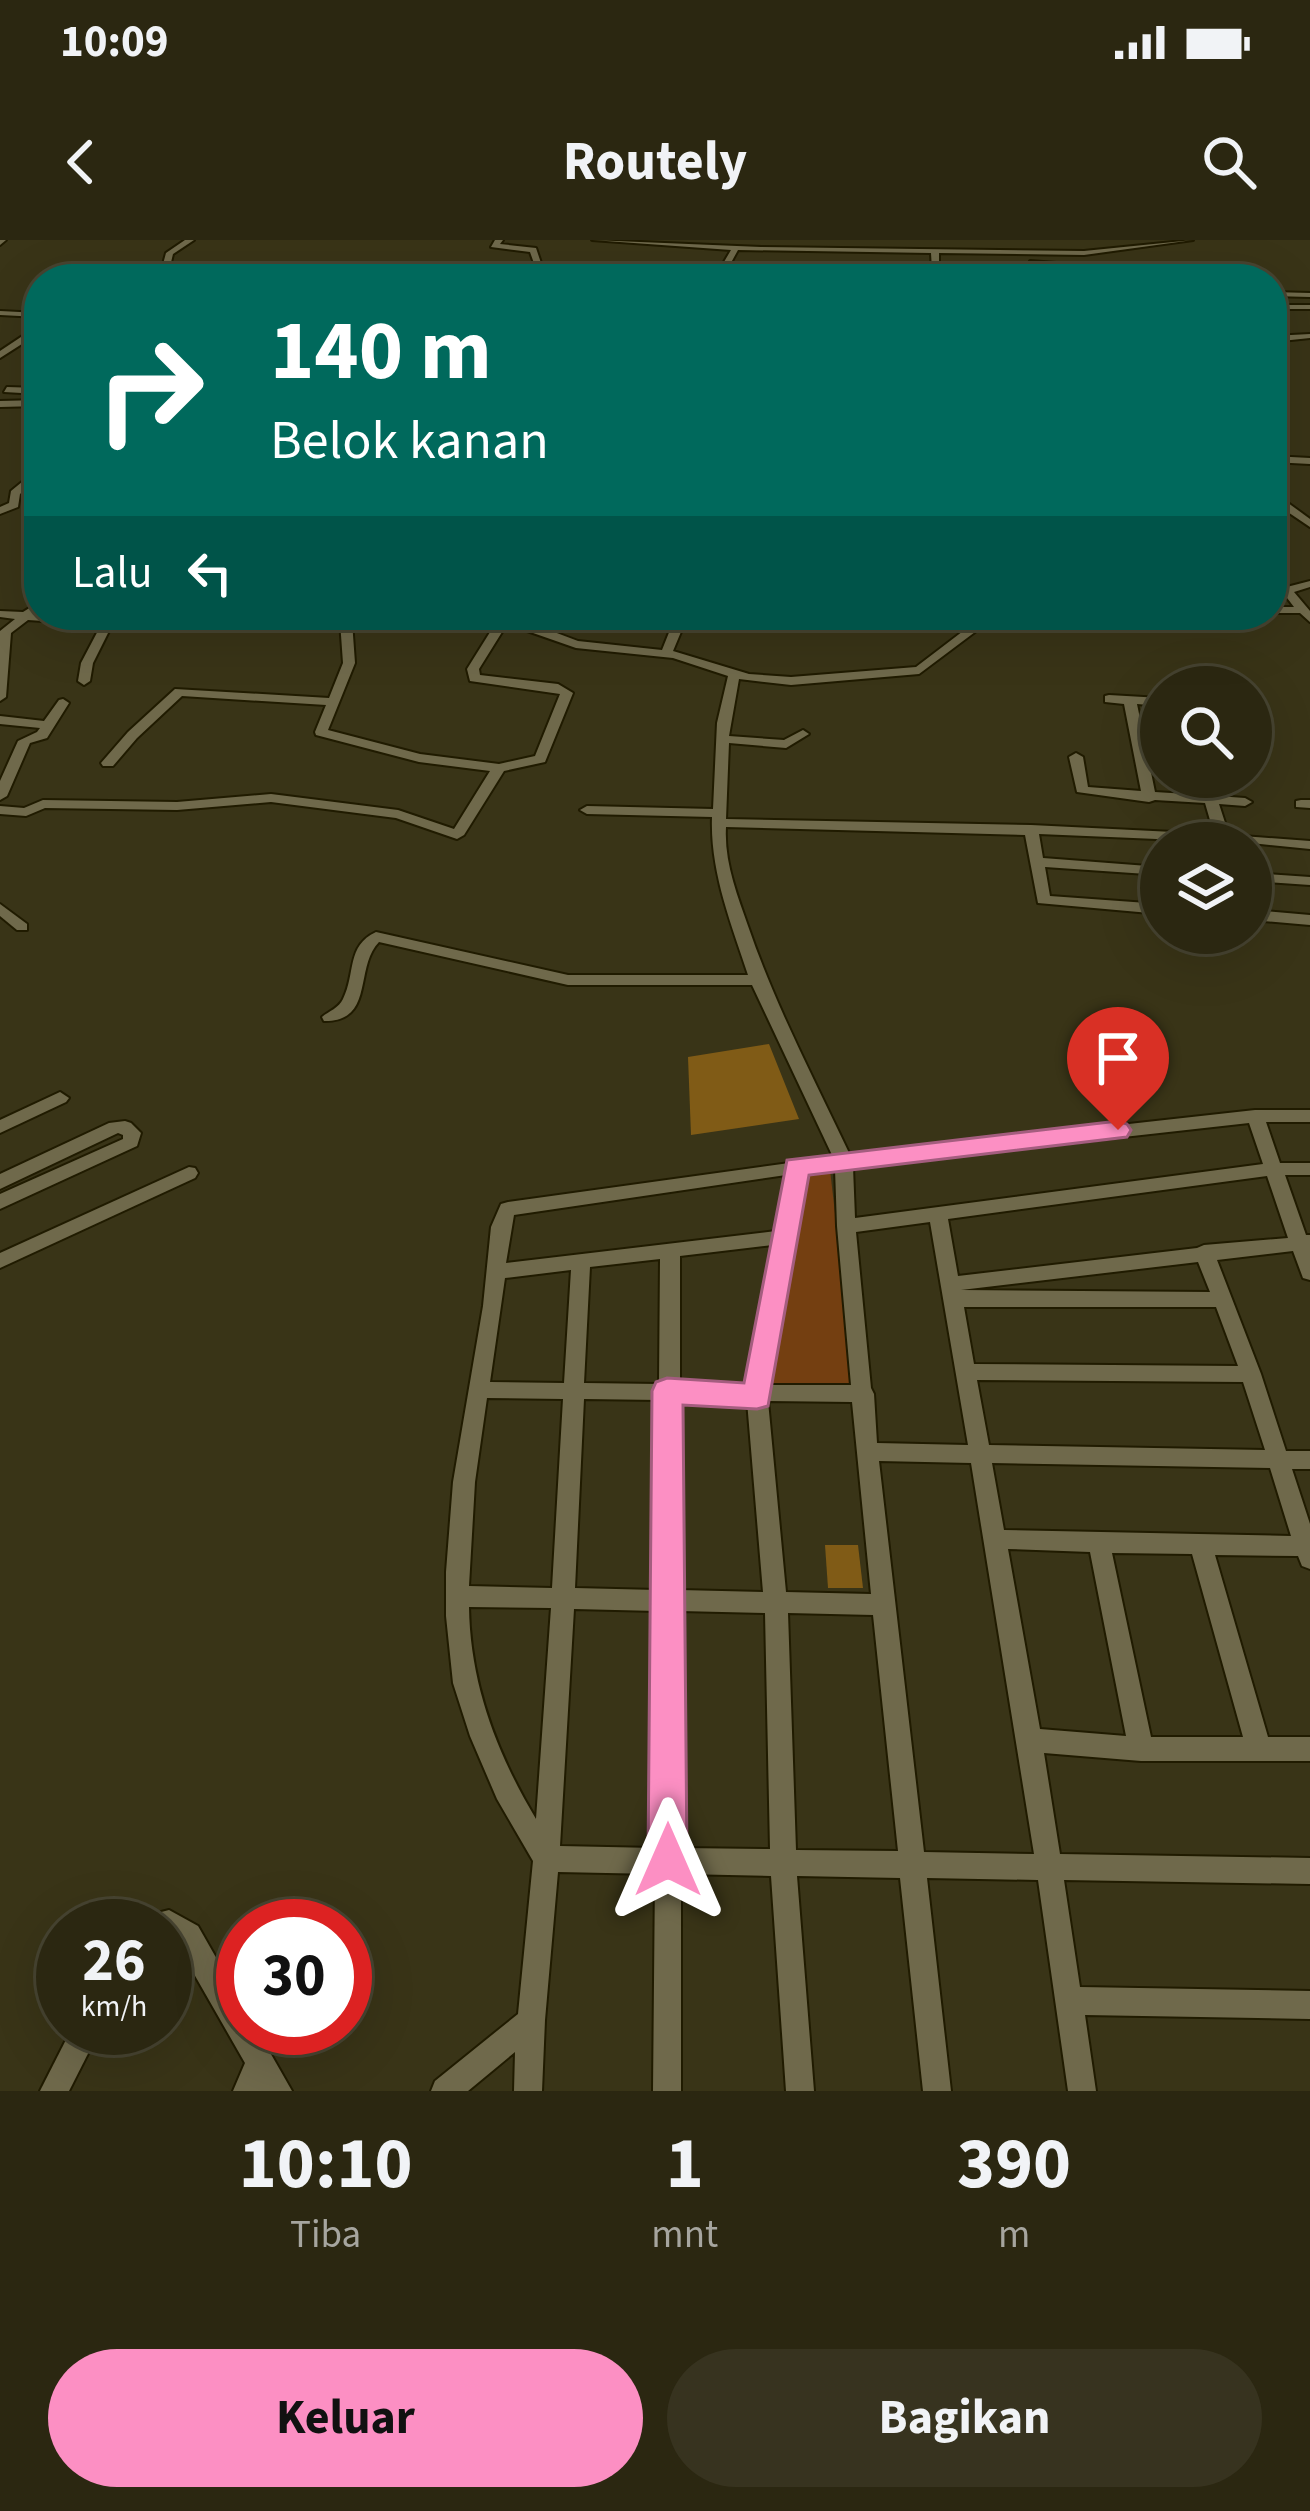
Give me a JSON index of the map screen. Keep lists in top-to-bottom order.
{
  "page": {
    "status": "10:09",
    "header": "Routely",
    "turn": ["140 m", "Belok kanan"],
    "then": "Lalu",
    "speed": "26 km/h",
    "limit": "30",
    "eta": [
      "10:10",
      "Tiba",
      "1",
      "mnt",
      "390",
      "m"
    ],
    "buttons": ["Keluar", "Bagikan"]
  }
}
